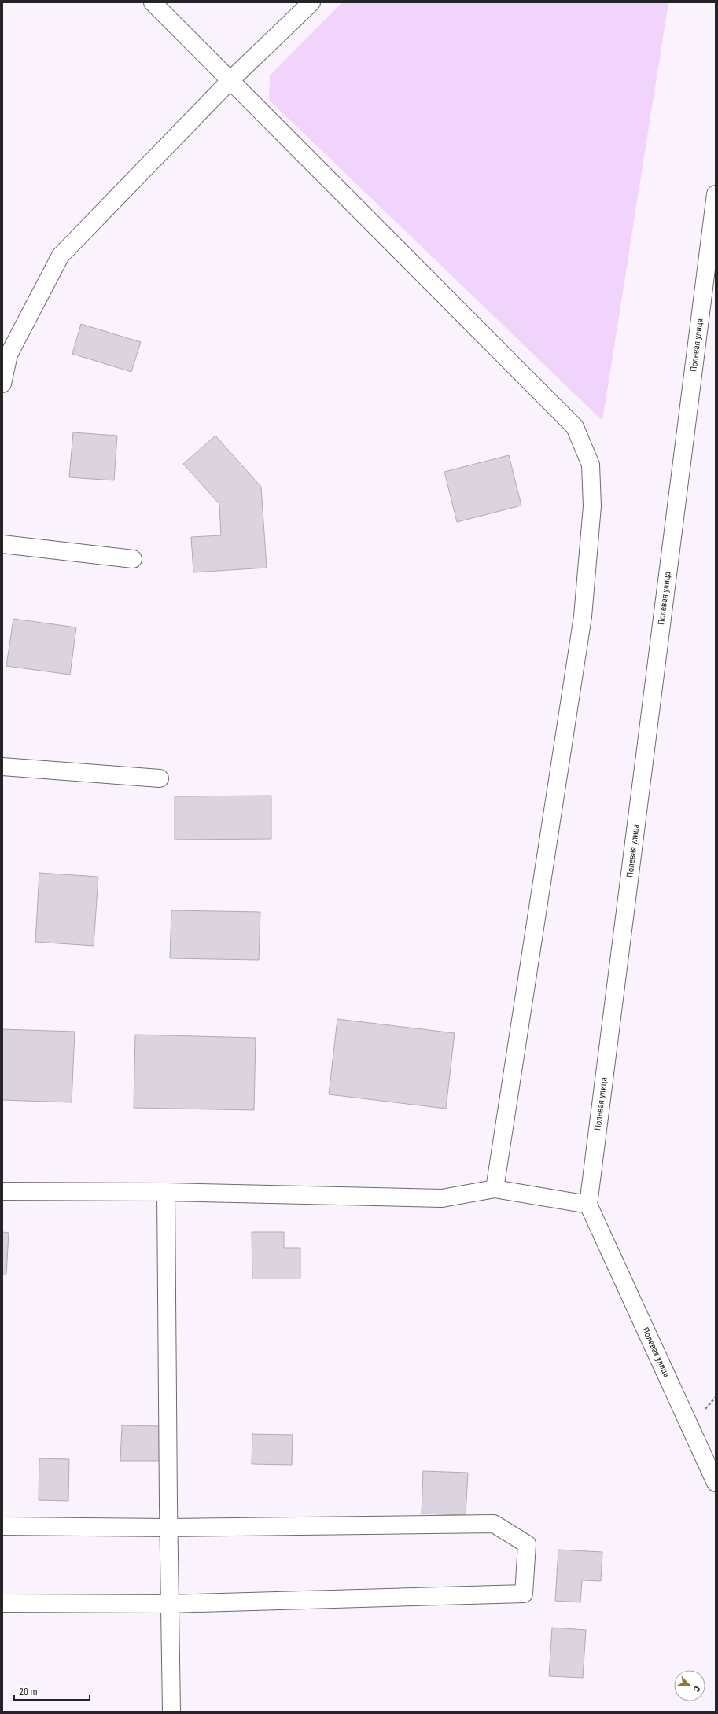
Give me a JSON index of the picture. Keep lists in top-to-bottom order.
{
  "streets": {
    "street": ["Полевая улица"]
  },
  "scale_bar": "20 m",
  "north": "bottom right"
}
